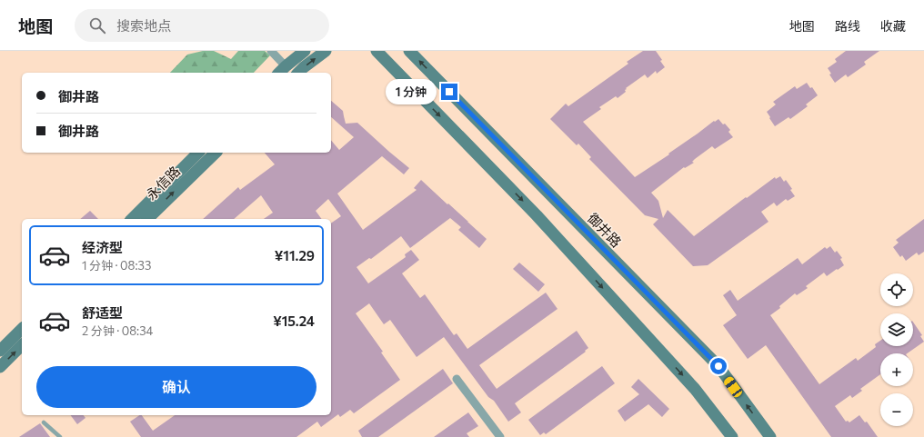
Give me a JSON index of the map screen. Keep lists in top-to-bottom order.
{
  "streets": {
    "street": ["永信路", "御井路"]
  },
  "page": {
    "header": "地图",
    "search": "搜索地点",
    "nav": ["地图", "路线", "收藏"],
    "banner": ["御井路", "御井路"],
    "bubble": "1 分钟",
    "list": [
      {
        "name": "经济型",
        "note": "1 分钟 · 08:33",
        "value": "¥11.29"
      },
      {
        "name": "舒适型",
        "note": "2 分钟 · 08:34",
        "value": "¥15.24"
      }
    ],
    "map_buttons": ["+", "−"],
    "buttons": "确认"
  }
}
